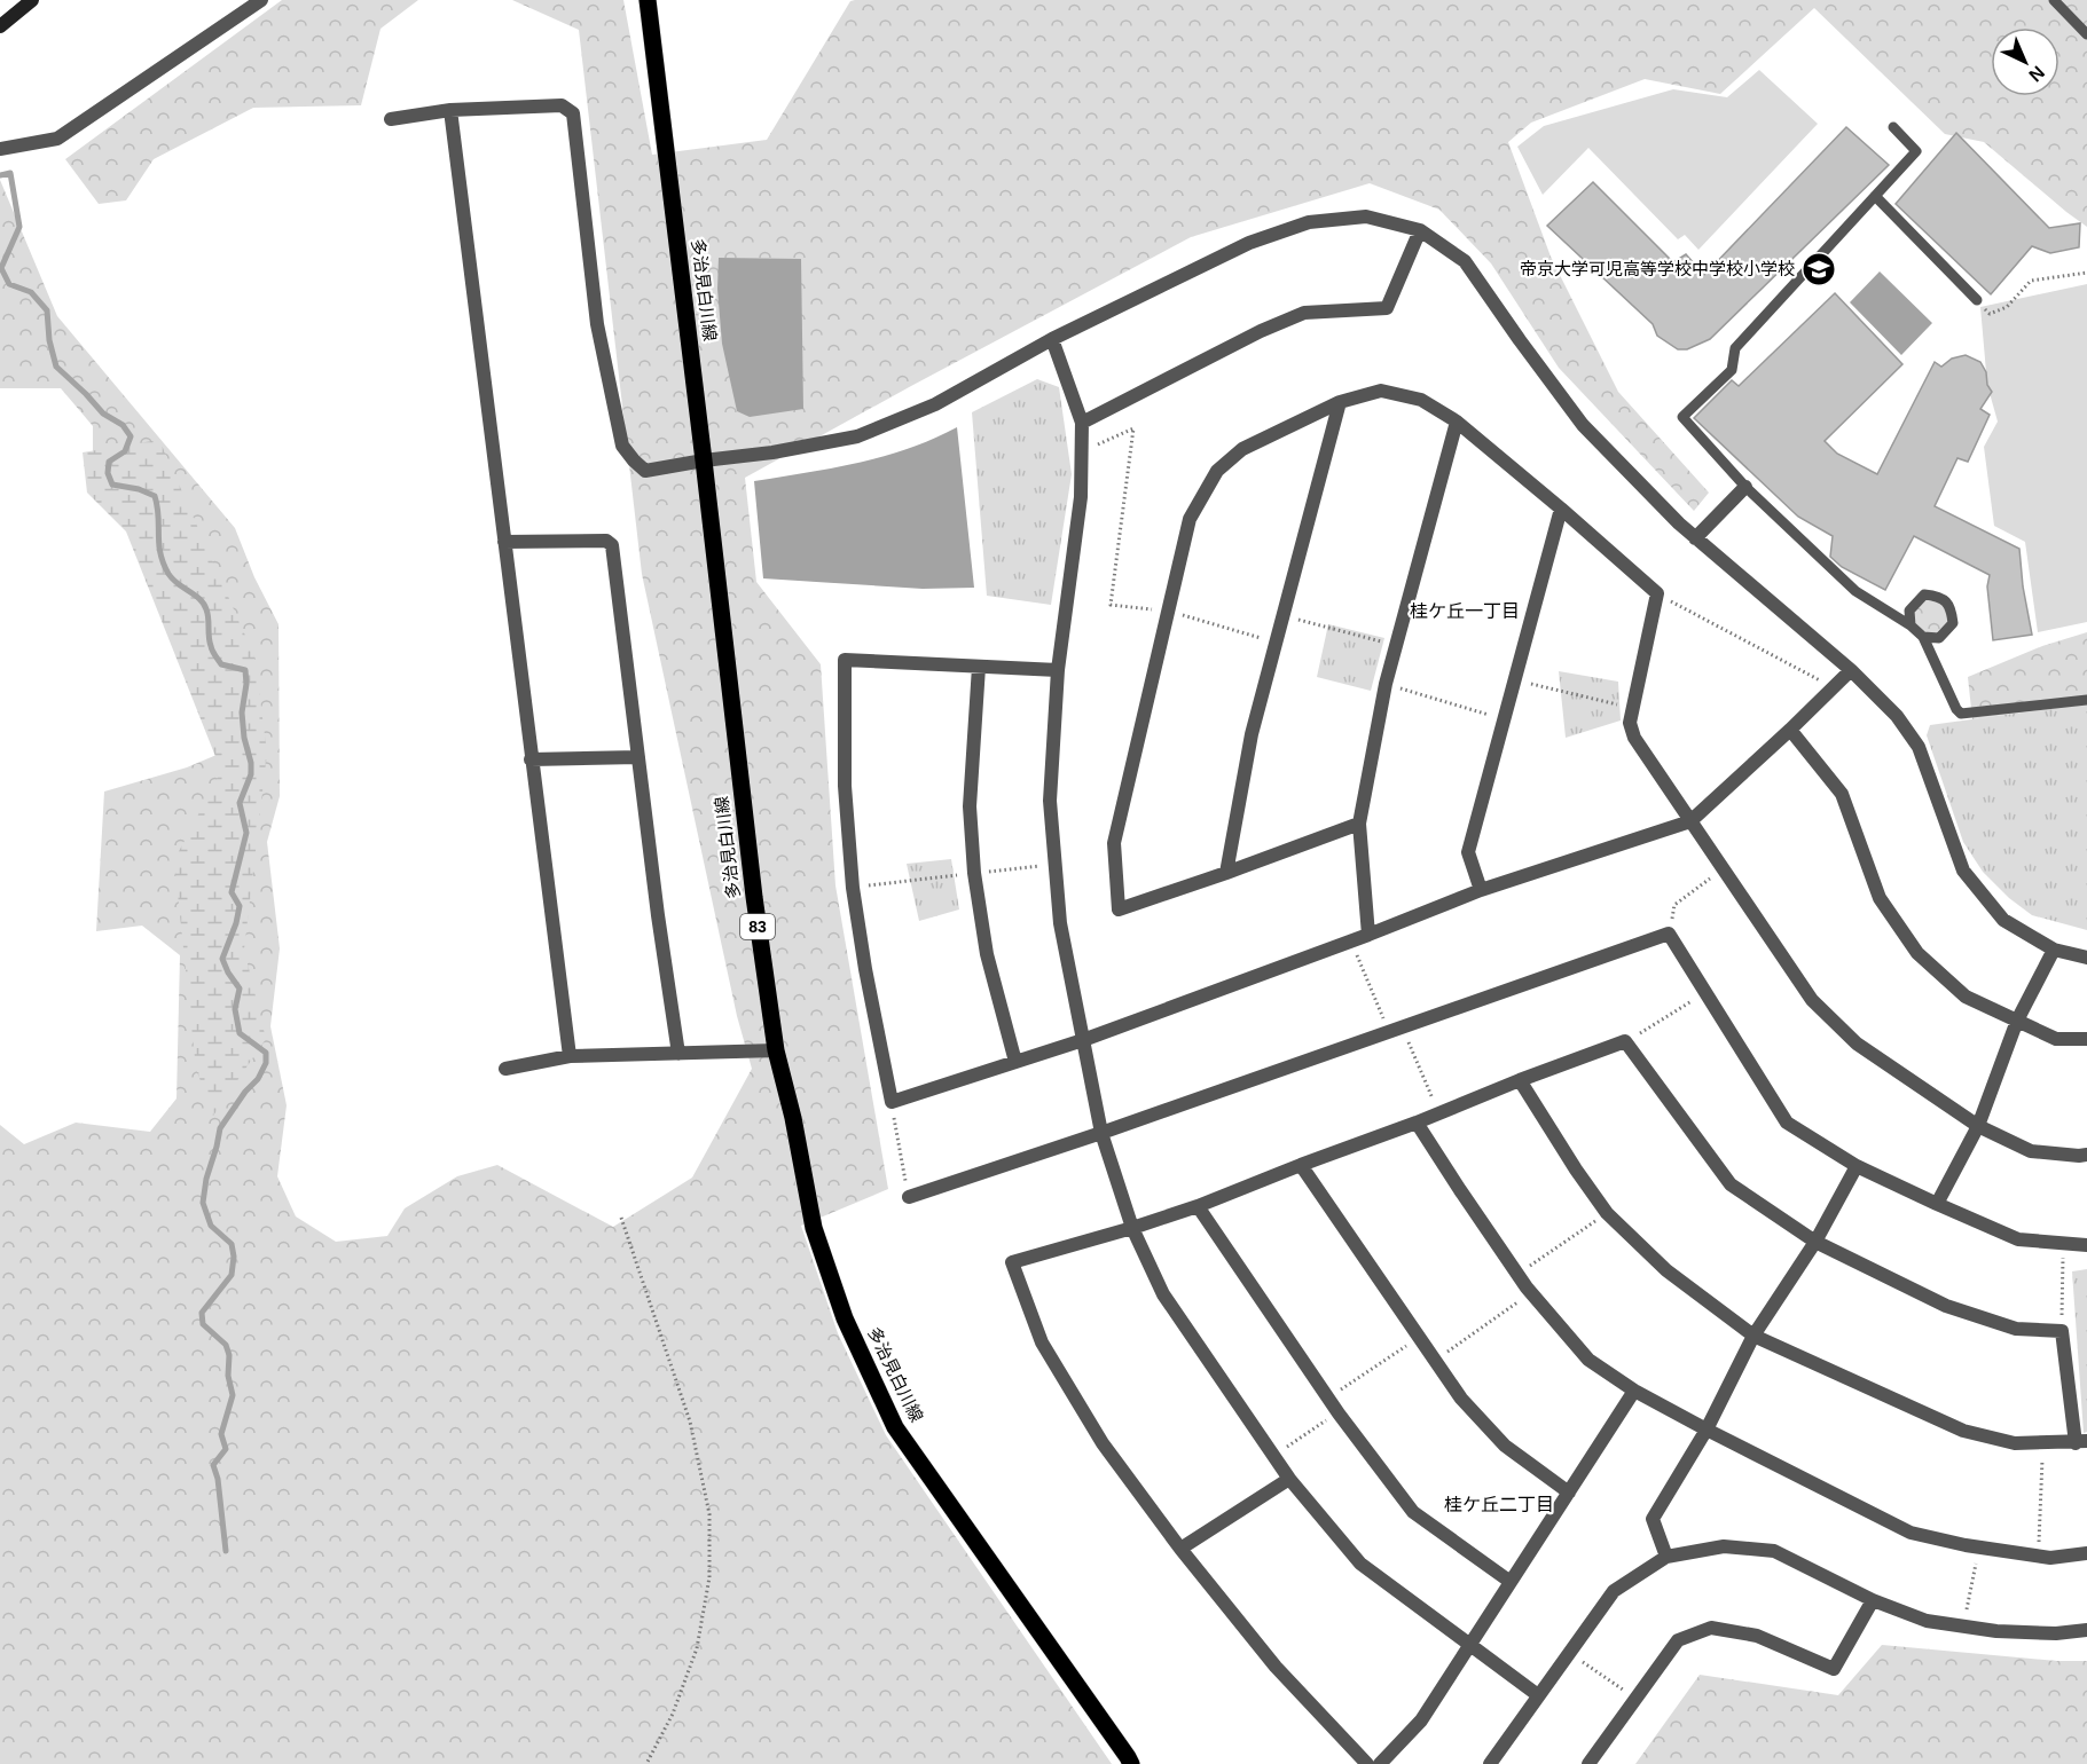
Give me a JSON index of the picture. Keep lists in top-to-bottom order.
{
  "streets": {
    "main road": ["多治見白川線", "83"]
  },
  "districts": ["桂ケ丘一丁目", "桂ケ丘二丁目"],
  "places": {
    "school or university": ["帝京大学可児高等学校中学校小学校"]
  },
  "north": "bottom right"
}
